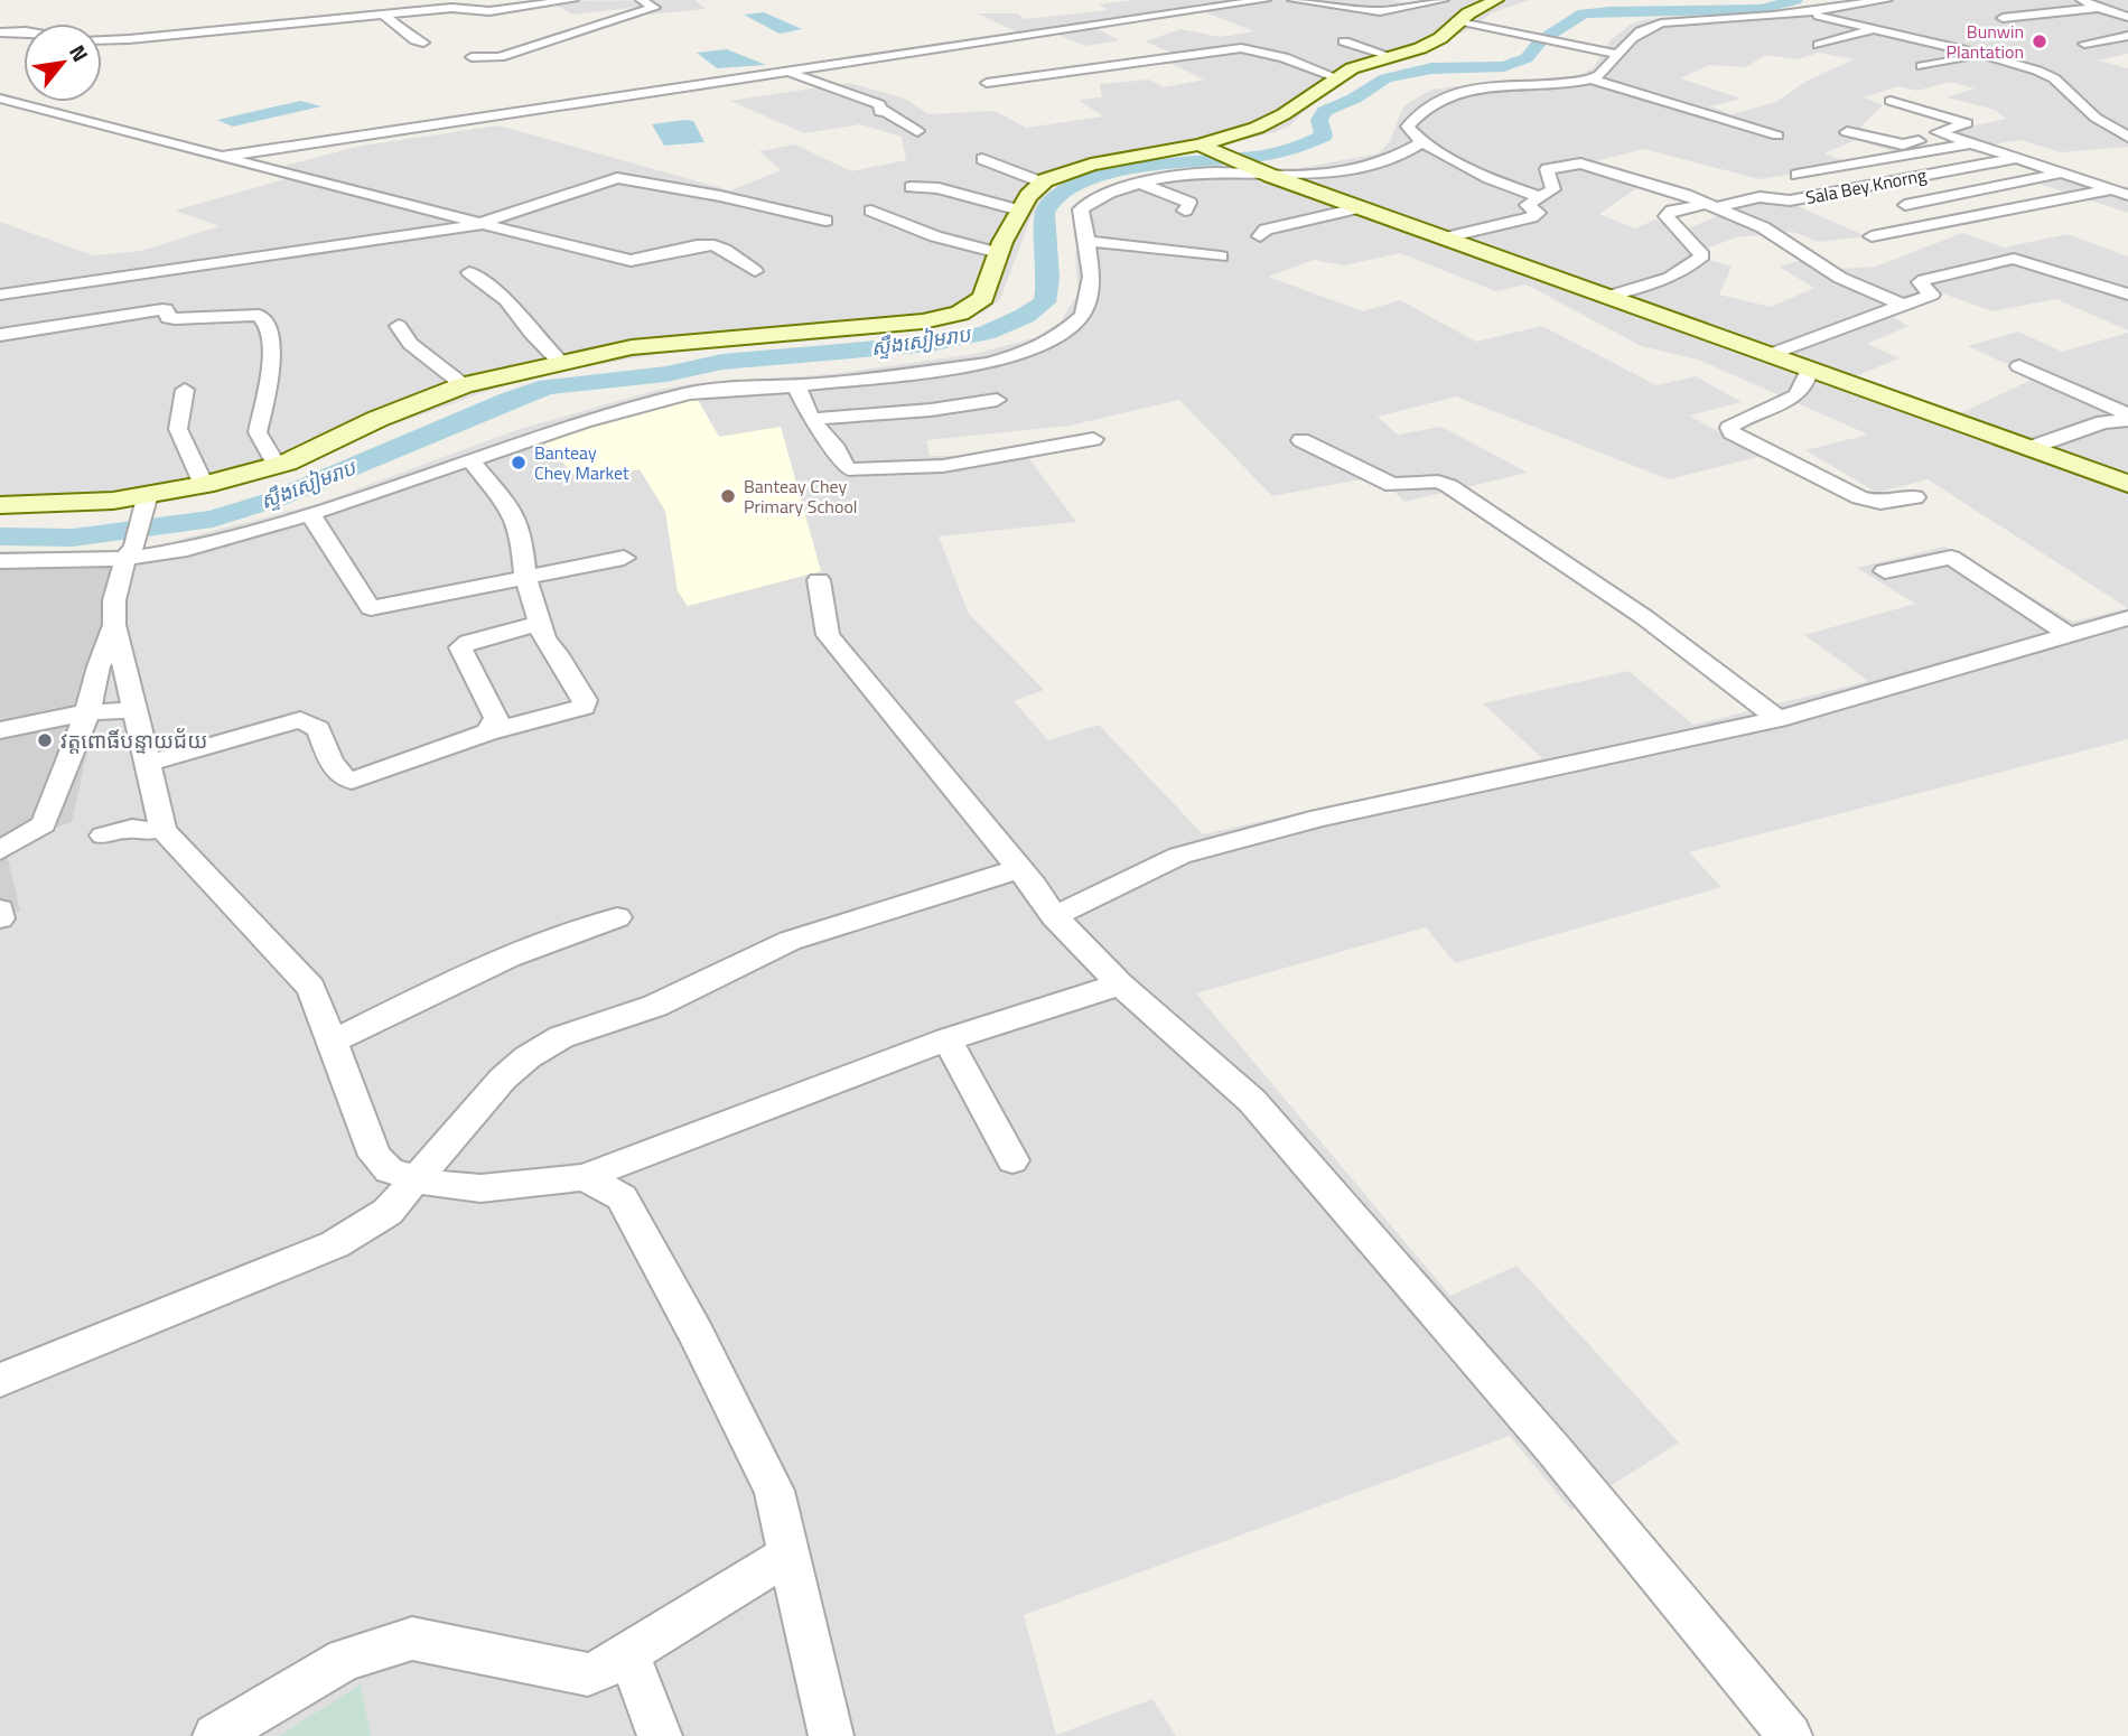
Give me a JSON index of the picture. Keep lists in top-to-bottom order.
{
  "streets": {
    "street": ["Sala Bey Knorng"]
  },
  "water": ["ស្ទឹងសៀមរាប"],
  "places": [
    "Bunwin Plantation",
    "Banteay Chey Market",
    "Banteay Chey Primary School",
    "វត្តពោធិ៍បន្ទាយជ័យ"
  ],
  "north": "top right"
}
